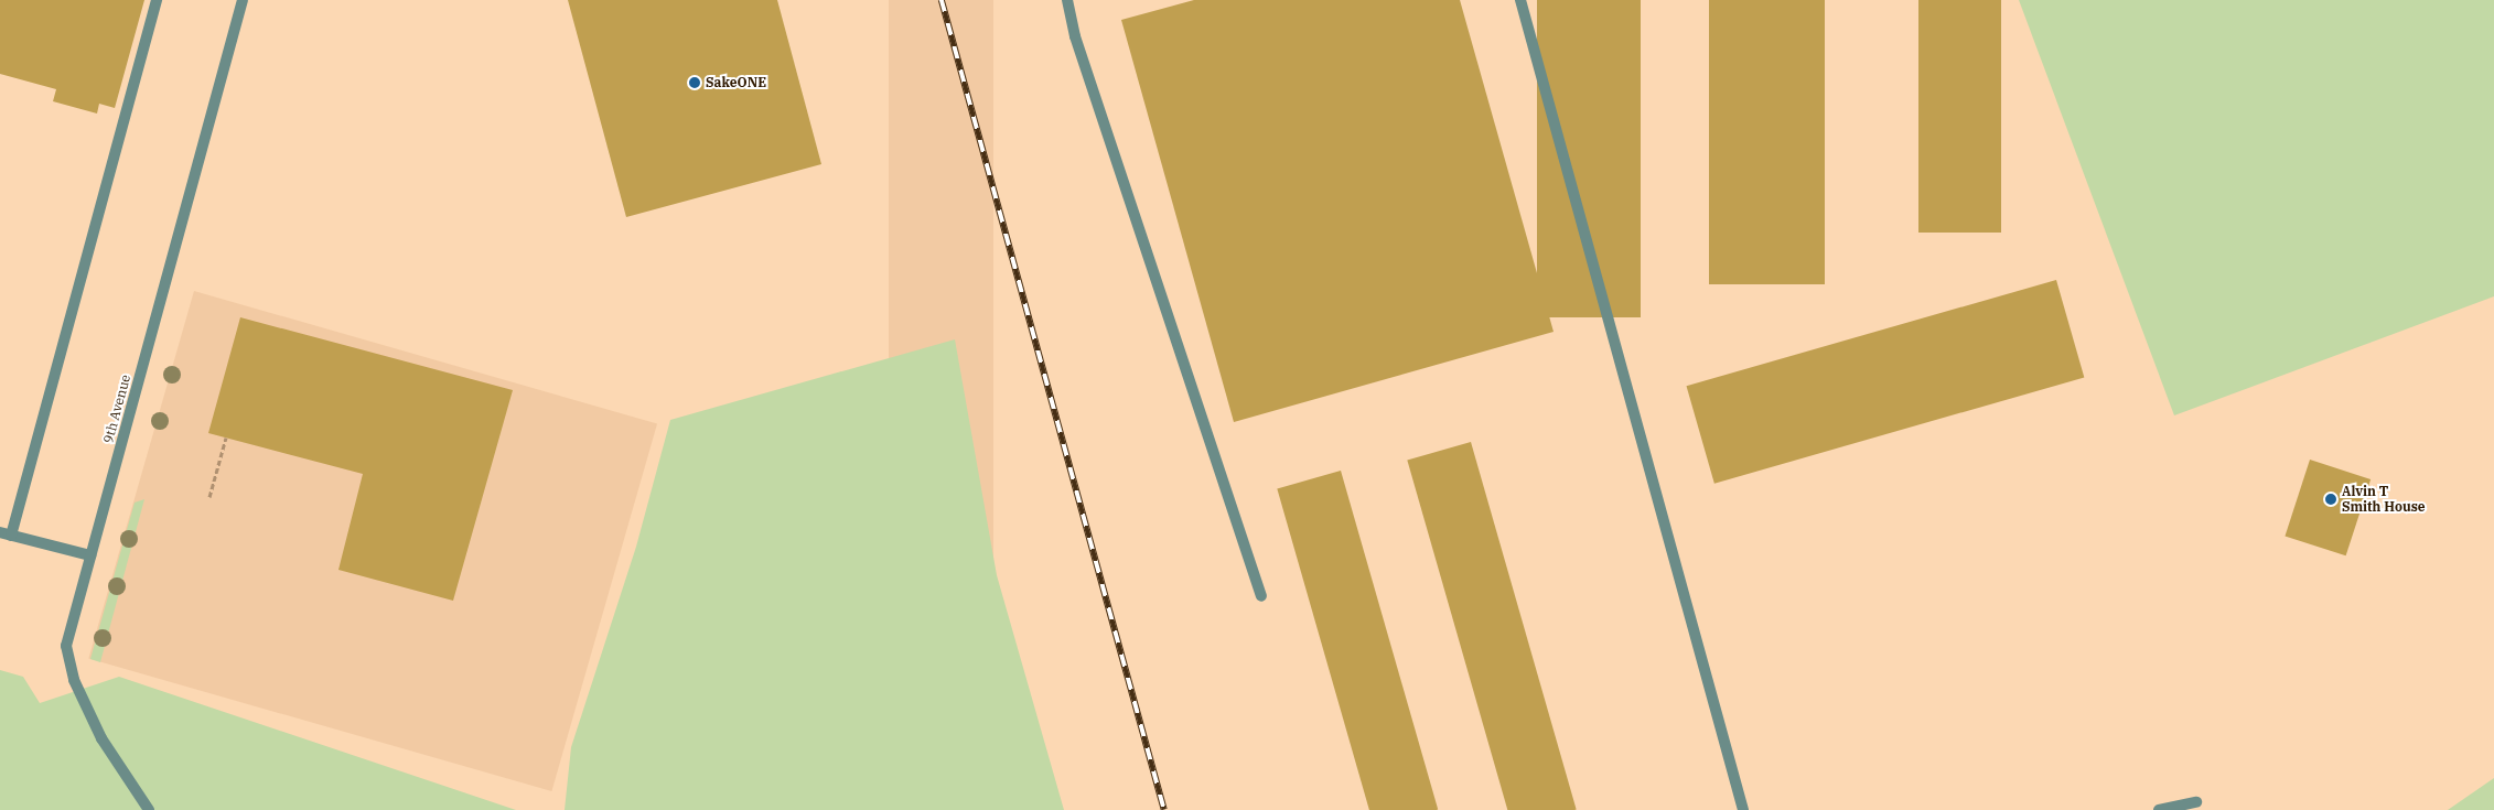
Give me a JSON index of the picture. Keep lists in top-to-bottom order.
{
  "streets": {
    "street": ["9th Avenue"]
  },
  "places": ["SakeONE", "Alvin T Smith House"]
}
